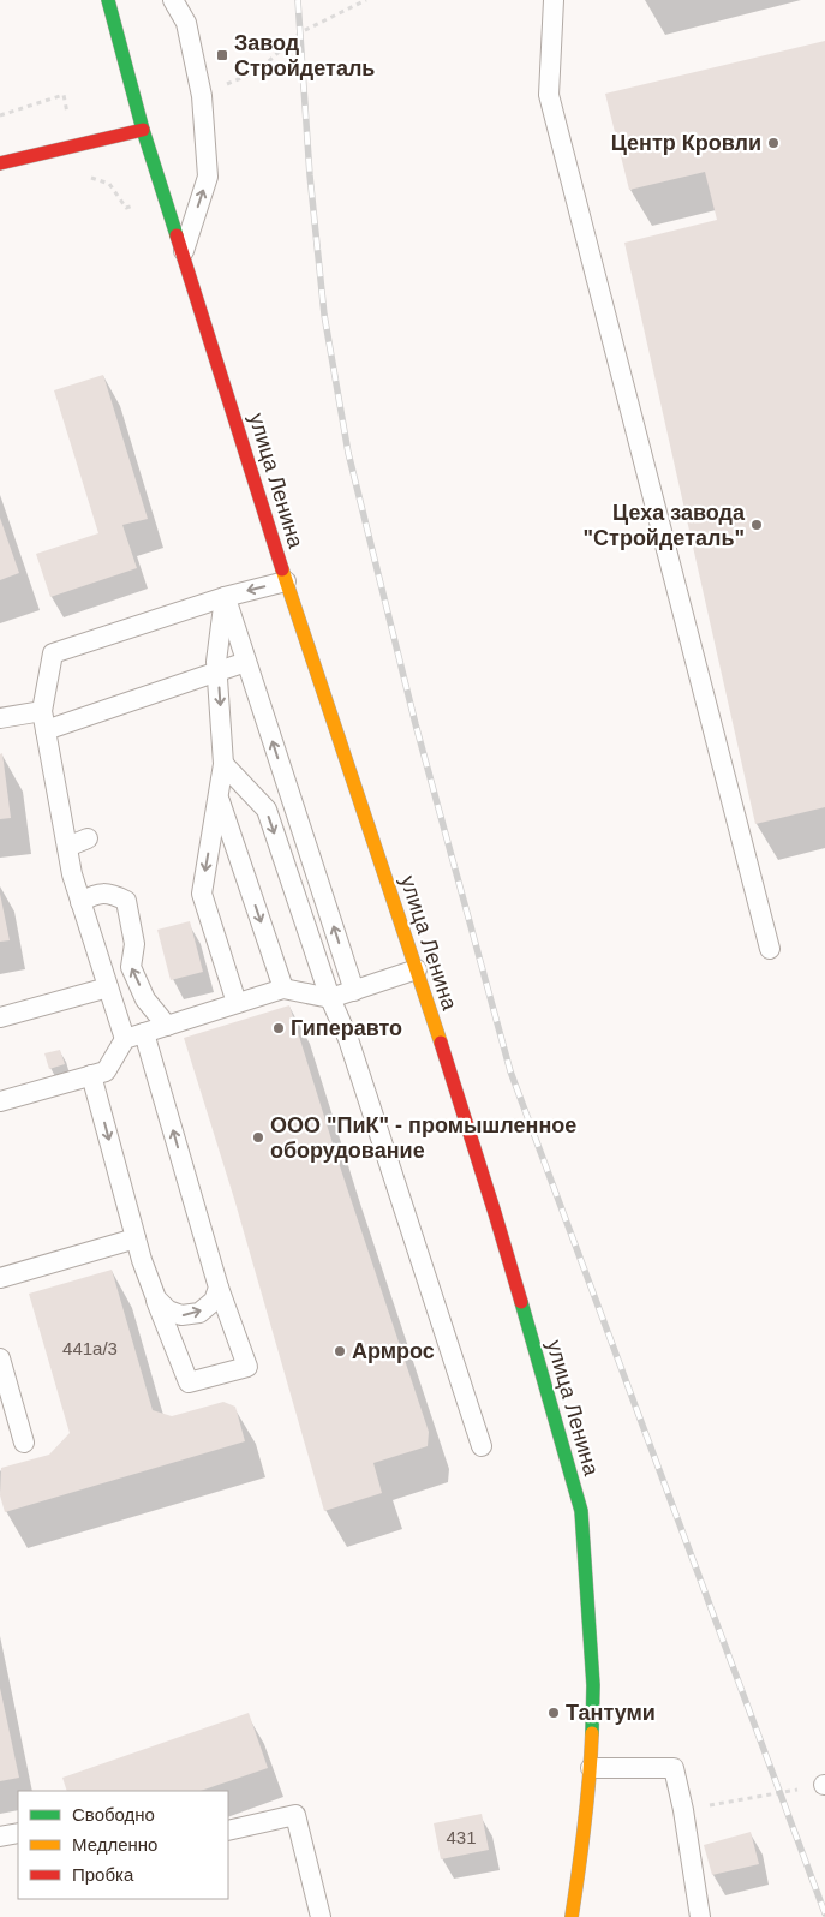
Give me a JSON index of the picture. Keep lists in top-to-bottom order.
{
  "streets": {
    "main road": ["улица Ленина"]
  },
  "places": {
    "transit": ["Завод Стройдеталь"],
    "other": [
      "Центр Кровли",
      "Цеха завода \"Стройдеталь\"",
      "Гиперавто",
      "ООО \"ПиК\" - промышленное оборудование",
      "Армрос",
      "Тантуми"
    ]
  },
  "house_numbers": ["441а/3", "431"],
  "legend": ["Свободно", "Медленно", "Пробка"]
}
